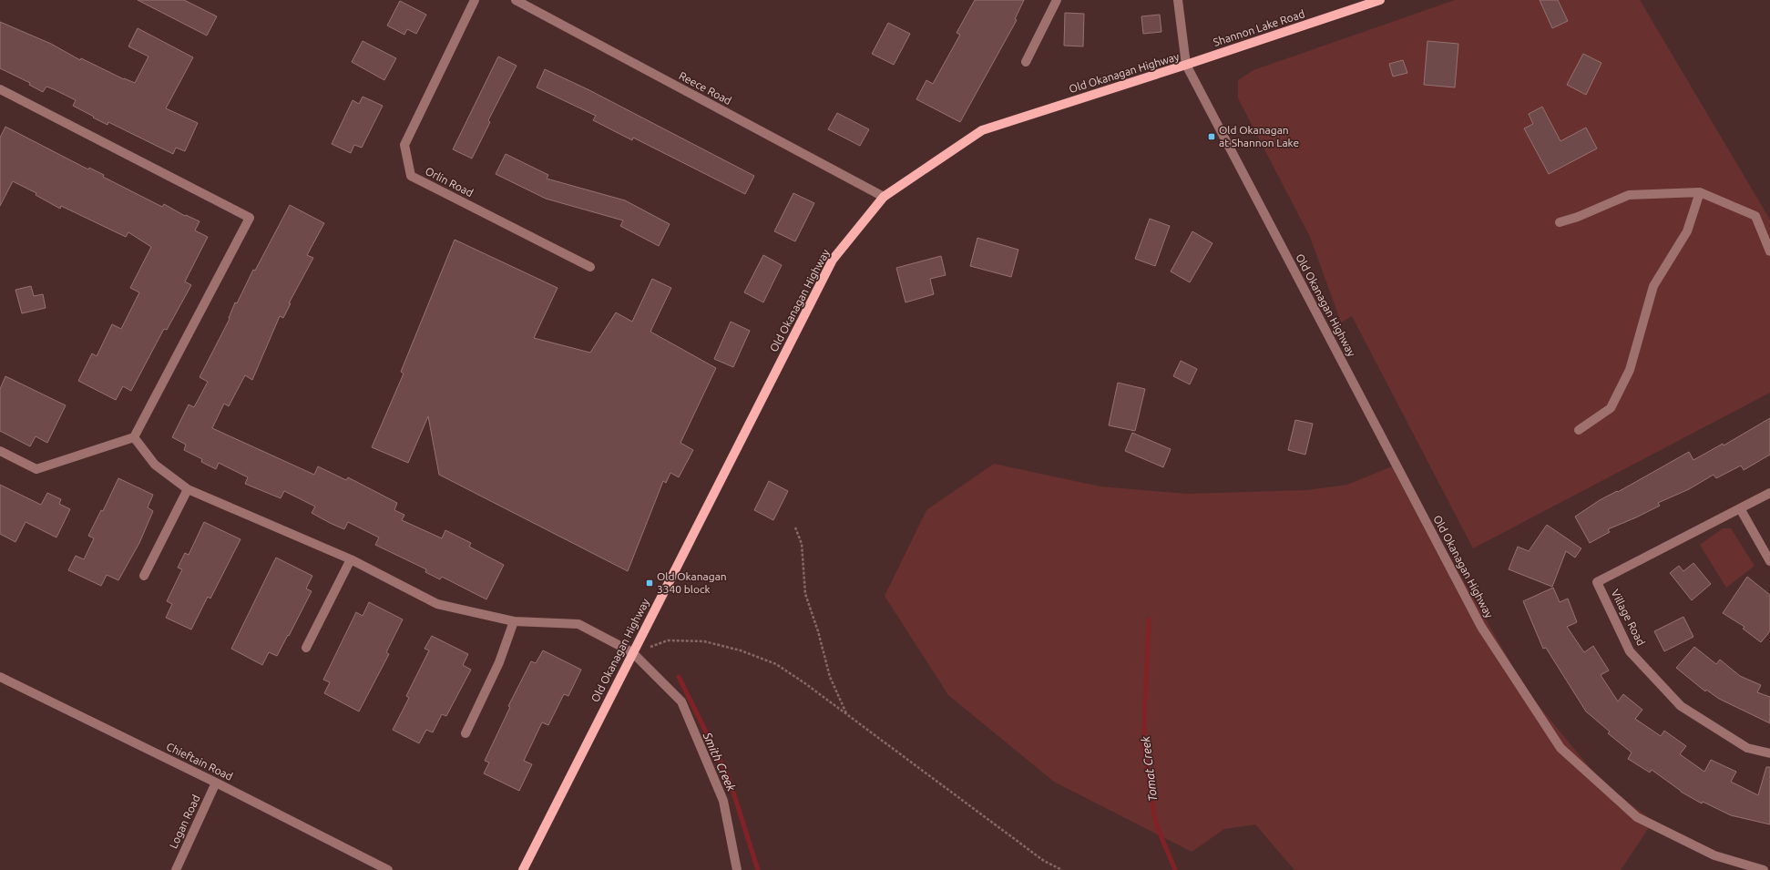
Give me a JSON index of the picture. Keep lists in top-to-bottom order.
{
  "streets": {
    "main road": ["Shannon Lake Road", "Old Okanagan Highway"],
    "street": [
      "Reece Road",
      "Orlin Road",
      "Village Road",
      "Chieftain Road",
      "Logan Road"
    ]
  },
  "crossings": [
    ["Shannon Lake Road", "Old Okanagan Highway"],
    ["Old Okanagan Highway", "Reece Road"],
    ["Chieftain Road", "Logan Road"]
  ],
  "water": ["Smith Creek", "Tomat Creek"],
  "places": {
    "transit": ["Old Okanagan at Shannon Lake", "Old Okanagan 3340 block"]
  }
}
